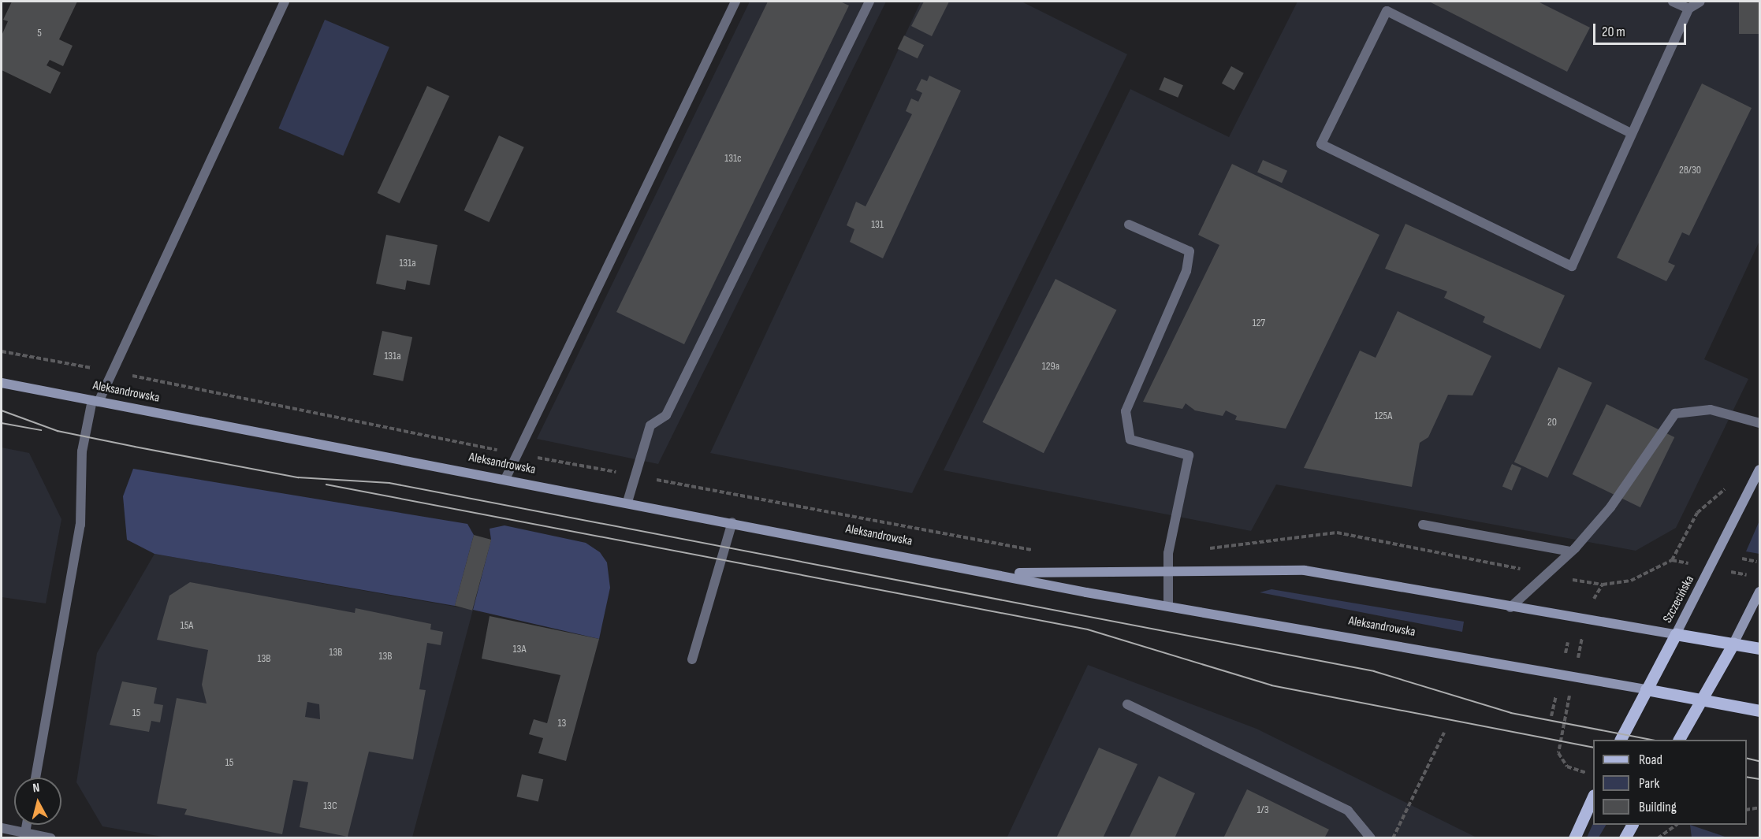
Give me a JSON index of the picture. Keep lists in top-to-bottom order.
{
  "streets": {
    "main road": ["Aleksandrowska", "Szczecińska"]
  },
  "crossings": [
    ["Aleksandrowska", "Szczecińska"]
  ],
  "house_numbers": [
    "5",
    "131c",
    "28/30",
    "131",
    "131a",
    "127",
    "131a",
    "129a",
    "125A",
    "20",
    "15A",
    "13A",
    "13B",
    "13B",
    "13B",
    "15",
    "13",
    "15",
    "13C",
    "1/3"
  ],
  "legend": ["Road", "Park", "Building"],
  "scale_bar": "20 m",
  "north": "top"
}
